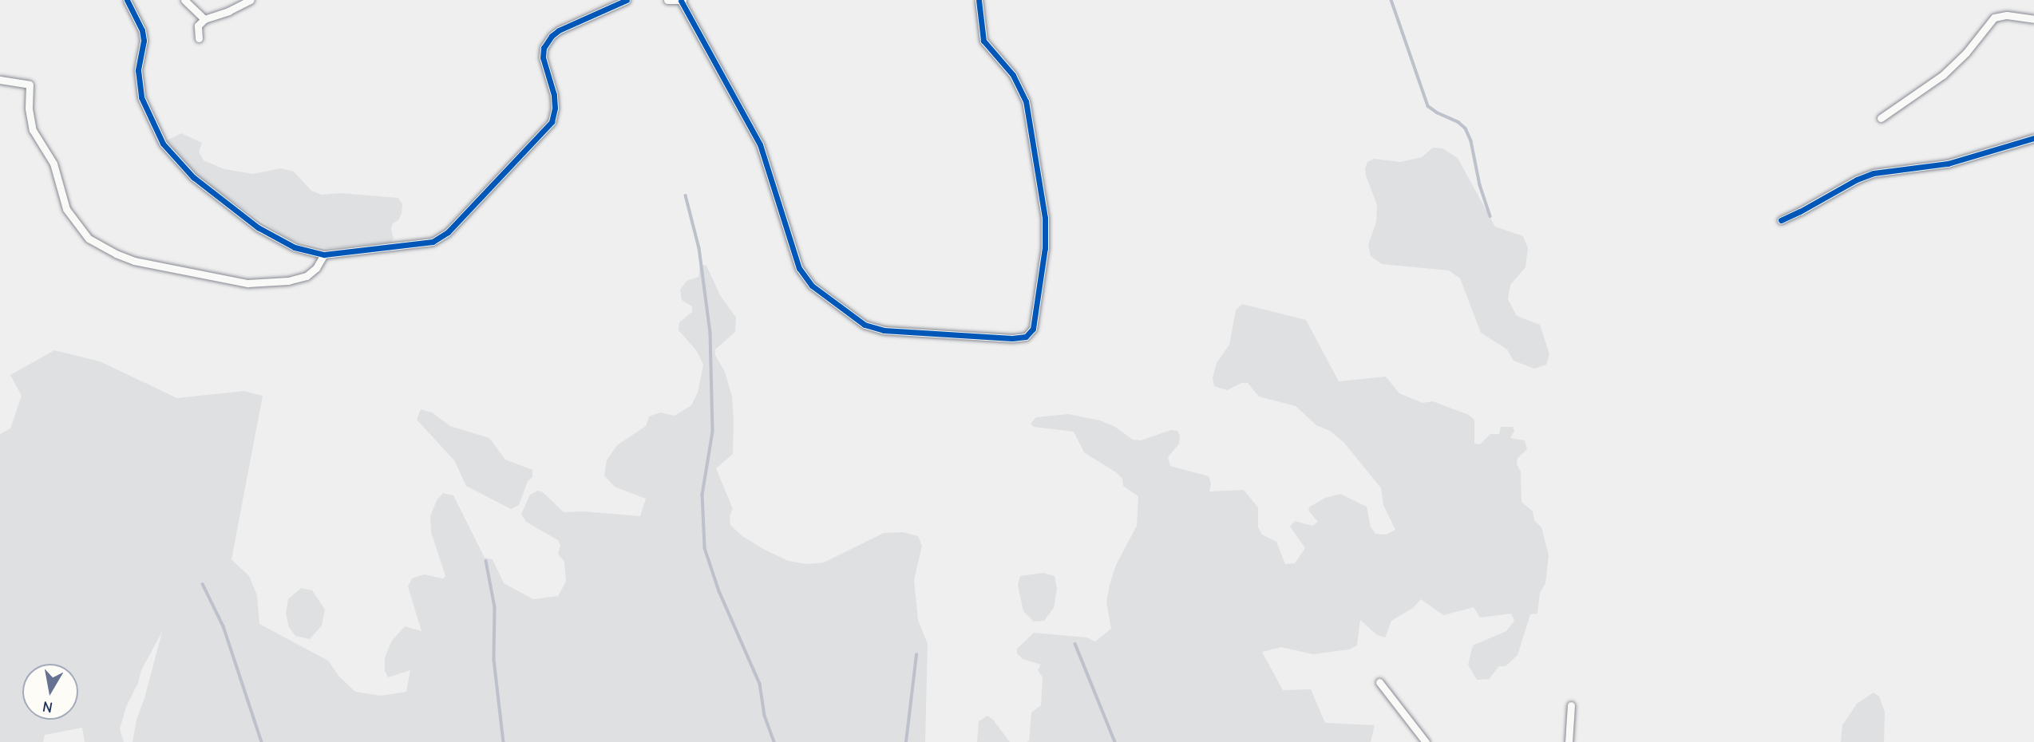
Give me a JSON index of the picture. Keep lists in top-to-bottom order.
{
  "north": "bottom"
}
